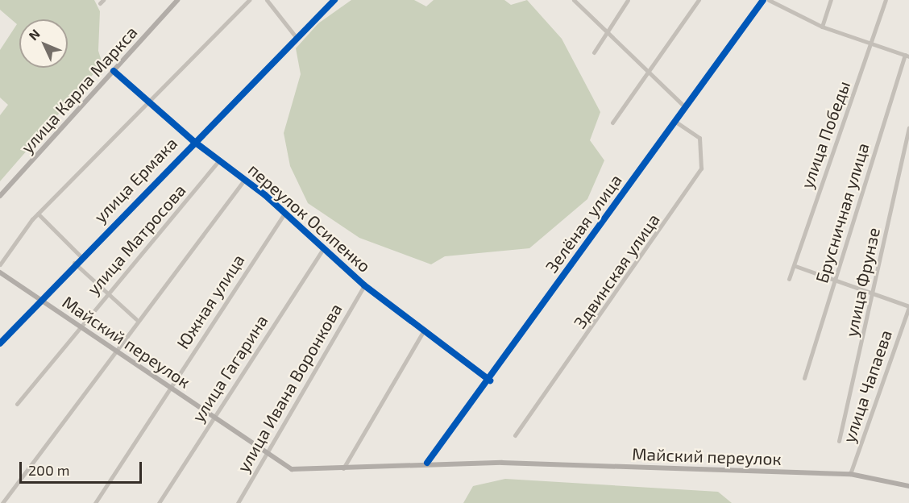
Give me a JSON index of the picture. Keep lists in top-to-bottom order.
{
  "streets": {
    "main road": ["улица Карла Маркса", "Майский переулок"],
    "street": [
      "улица Победы",
      "улица Ермака",
      "Брусничная улица",
      "переулок Осипенко",
      "Зелёная улица",
      "улица Матросова",
      "Здвинская улица",
      "улица Фрунзе",
      "Южная улица",
      "улица Гагарина",
      "улица Чапаева",
      "улица Ивана Воронкова"
    ]
  },
  "crossings": [
    ["улица Карла Маркса", "переулок Осипенко"],
    ["улица Ермака", "переулок Осипенко"],
    ["улица Ермака", "Майский переулок"],
    ["переулок Осипенко", "Зелёная улица"],
    ["переулок Осипенко", "улица Матросова"],
    ["переулок Осипенко", "Южная улица"],
    ["переулок Осипенко", "улица Гагарина"],
    ["переулок Осипенко", "улица Ивана Воронкова"],
    ["Зелёная улица", "Здвинская улица"],
    ["Зелёная улица", "Майский переулок"],
    ["улица Матросова", "Майский переулок"],
    ["Южная улица", "Майский переулок"],
    ["Майский переулок", "улица Гагарина"],
    ["Майский переулок", "улица Чапаева"],
    ["Майский переулок", "улица Ивана Воронкова"]
  ],
  "scale_bar": "200 m",
  "north": "top left"
}
